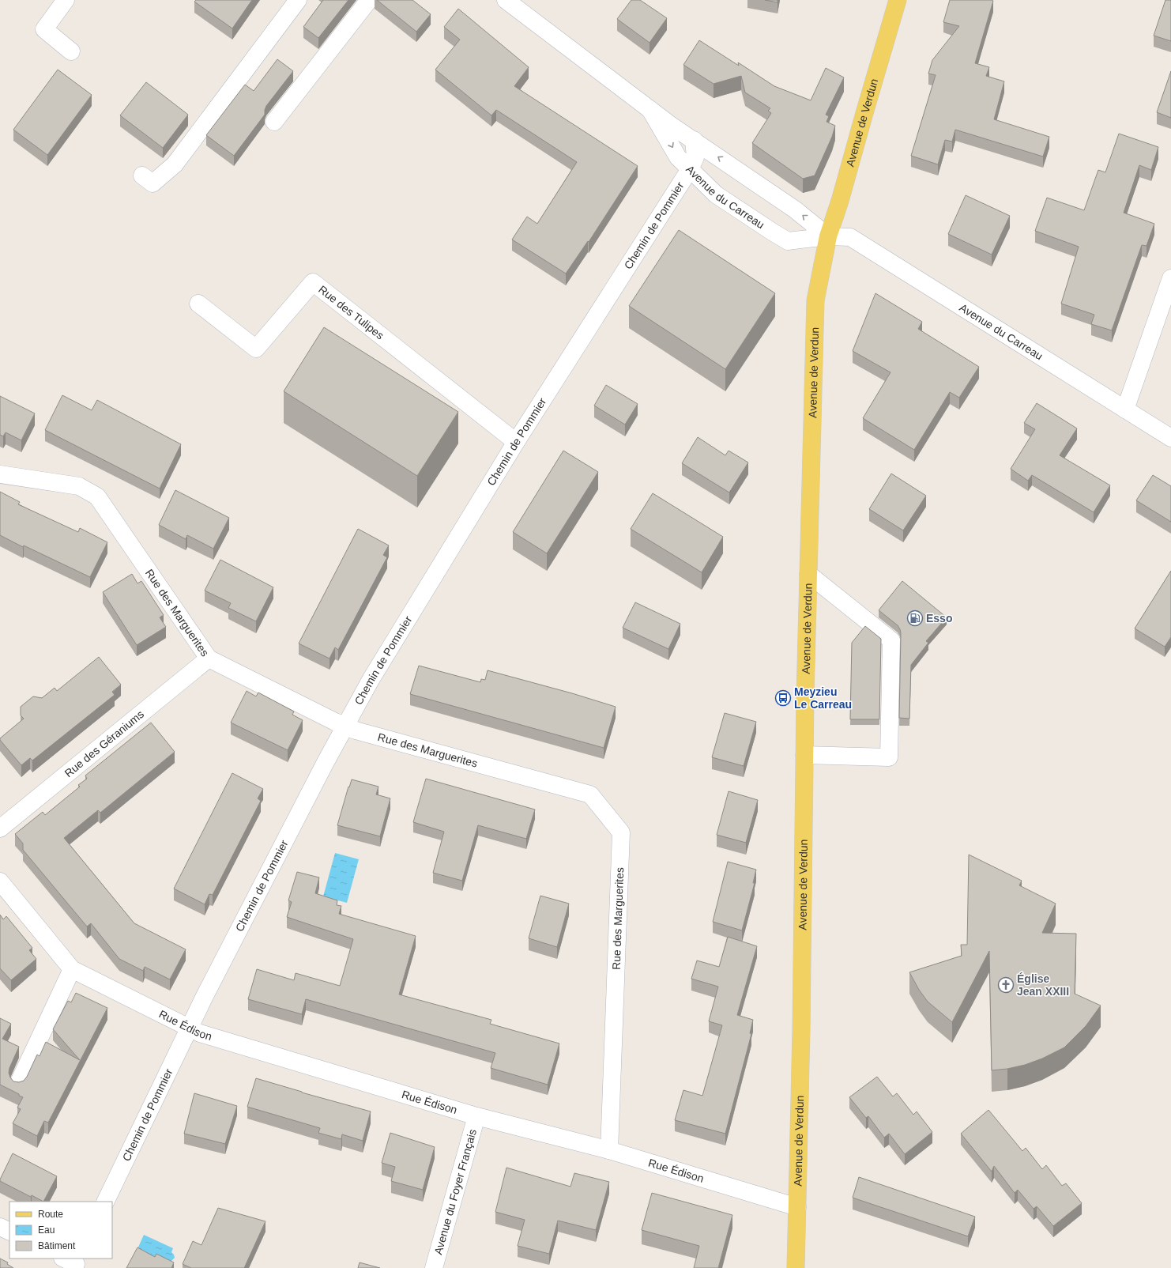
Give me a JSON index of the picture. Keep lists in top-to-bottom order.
{
  "streets": {
    "main road": ["Avenue de Verdun"],
    "street": [
      "Avenue du Carreau",
      "Chemin de Pommier",
      "Rue des Tulipes",
      "Rue des Marguerites",
      "Rue des Géraniums",
      "Rue Édison",
      "Avenue du Foyer Français"
    ]
  },
  "crossings": [
    ["Avenue de Verdun", "Avenue du Carreau"],
    ["Avenue de Verdun", "Rue Édison"],
    ["Avenue du Carreau", "Chemin de Pommier"],
    ["Chemin de Pommier", "Rue des Tulipes"],
    ["Chemin de Pommier", "Rue des Marguerites"],
    ["Chemin de Pommier", "Rue Édison"],
    ["Rue des Marguerites", "Rue des Géraniums"],
    ["Rue des Marguerites", "Rue Édison"],
    ["Rue Édison", "Avenue du Foyer Français"]
  ],
  "places": {
    "fuel station": ["Esso"],
    "bus stop": ["Meyzieu Le Carreau"],
    "church": ["Église Jean XXIII"]
  },
  "legend": ["Route", "Eau", "Bâtiment"]
}
